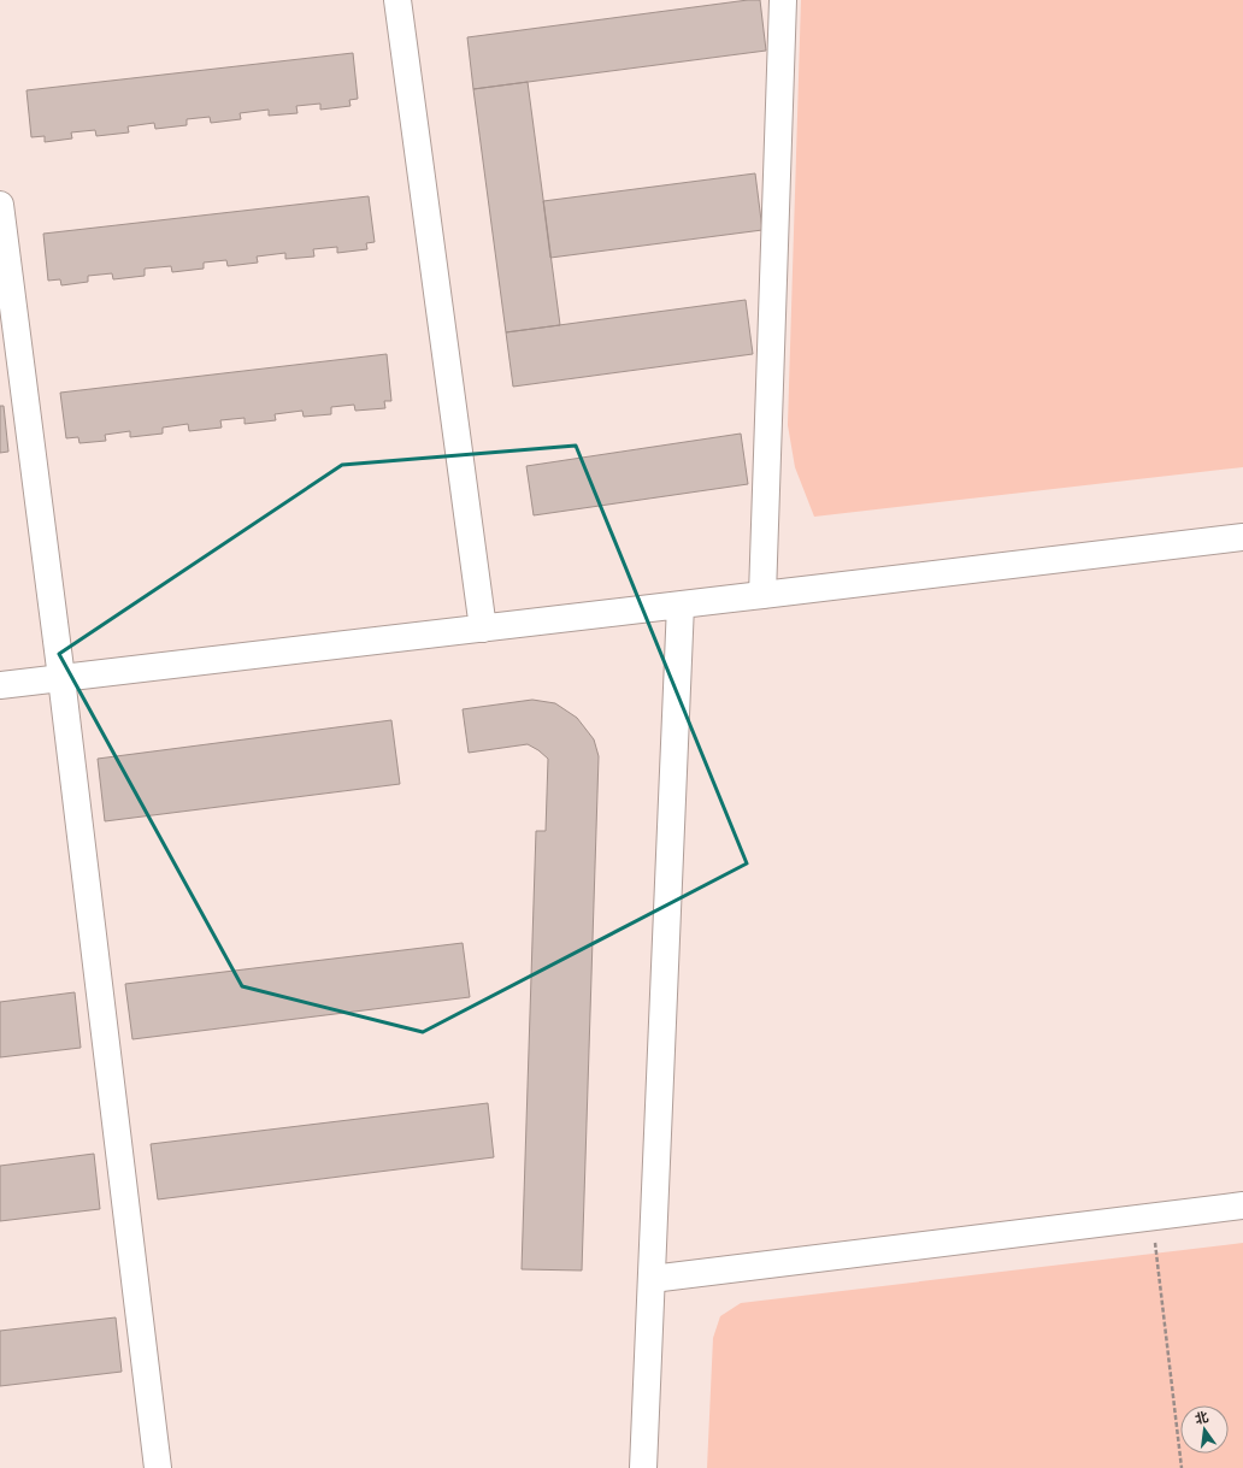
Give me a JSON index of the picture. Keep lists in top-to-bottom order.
{
  "north": "top"
}
